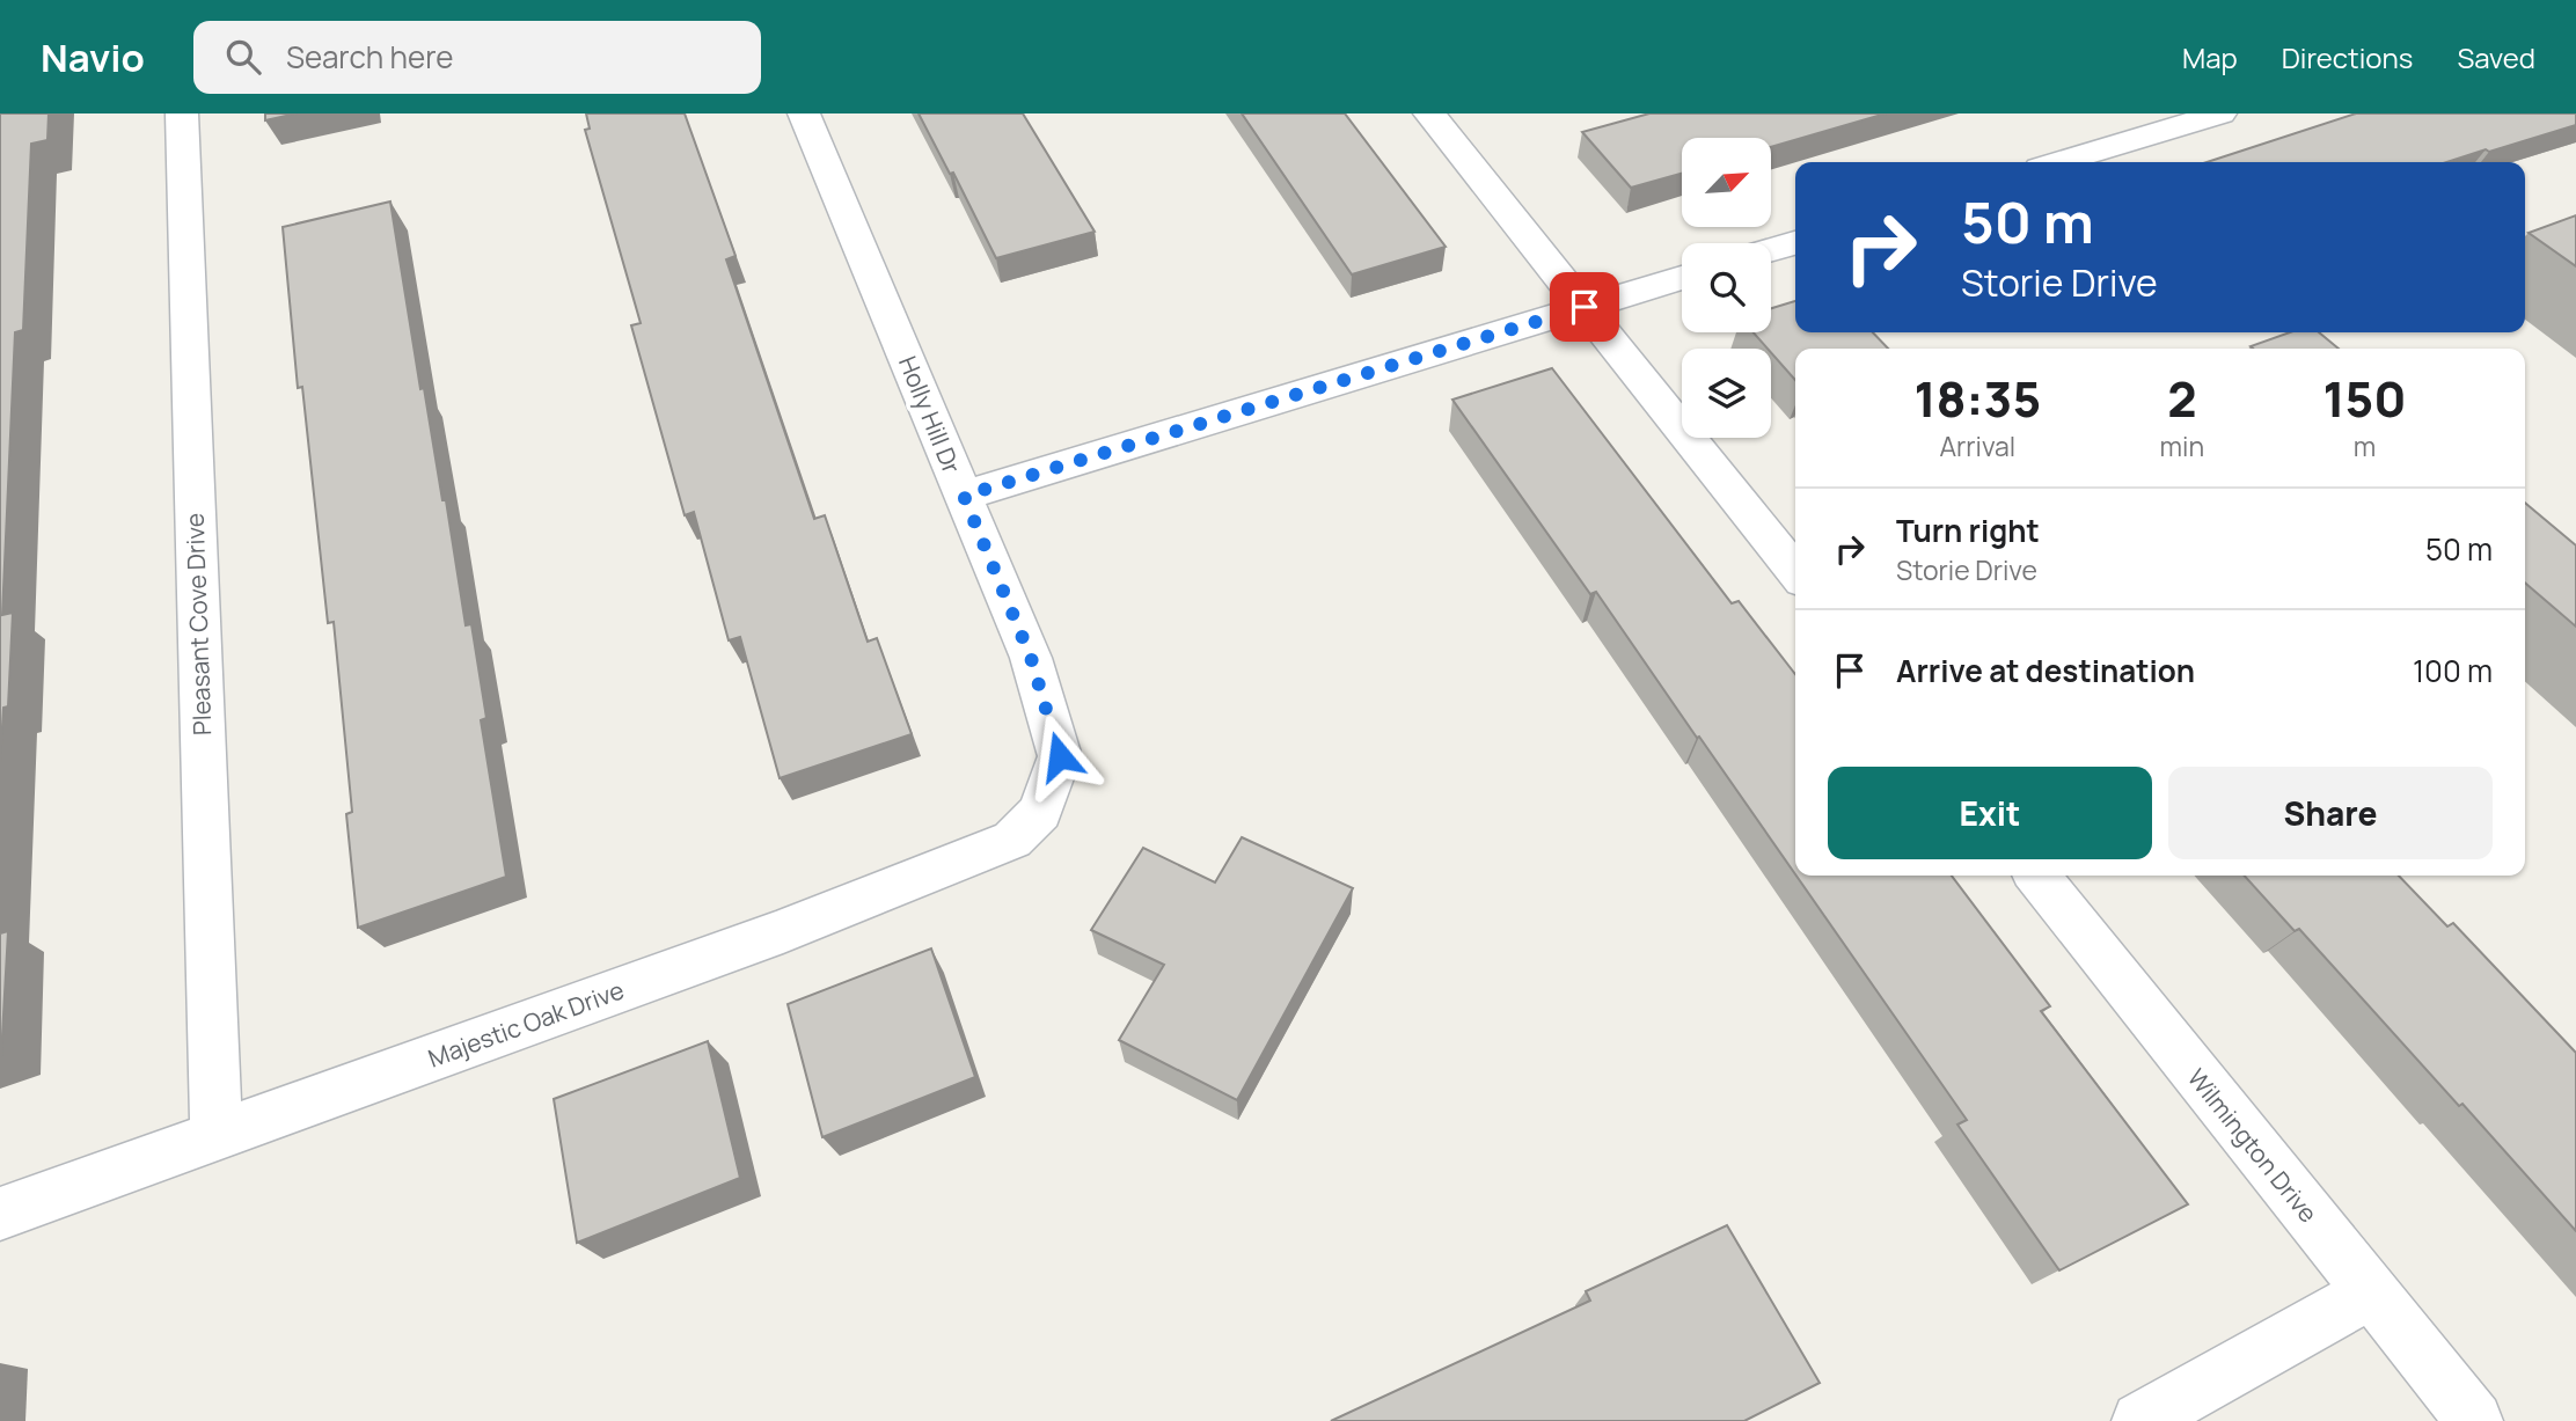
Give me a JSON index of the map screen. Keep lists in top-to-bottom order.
{
  "streets": {
    "street": [
      "Holly Hill Dr",
      "Pleasant Cove Drive",
      "Majestic Oak Drive",
      "Wilmington Drive"
    ]
  },
  "crossings": [
    ["Holly Hill Dr", "Majestic Oak Drive"],
    ["Pleasant Cove Drive", "Majestic Oak Drive"]
  ],
  "north": "top right",
  "page": {
    "header": "Navio",
    "search": "Search here",
    "nav": ["Map", "Directions", "Saved"],
    "turn": ["50 m", "Storie Drive"],
    "eta": [
      "18:35",
      "Arrival",
      "2",
      "min",
      "150",
      "m"
    ],
    "list": [
      {
        "name": "Turn right",
        "note": "Storie Drive",
        "value": "50 m"
      },
      {
        "name": "Arrive at destination",
        "value": "100 m"
      }
    ],
    "buttons": ["Exit", "Share"]
  }
}
